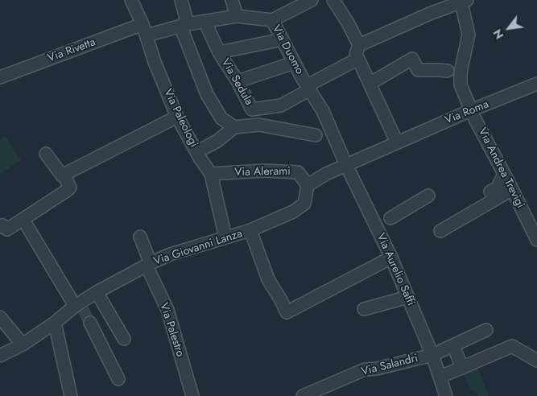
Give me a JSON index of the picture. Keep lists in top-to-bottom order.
{
  "streets": {
    "street": [
      "Via Duomo",
      "Via Rivetta",
      "Via Sedula",
      "Via Roma",
      "Via Paleologi",
      "Via Andrea Trevigi",
      "Via Alerami",
      "Via Giovanni Lanza",
      "Via Aurelio Saffi",
      "Via Palestro",
      "Via Salandri"
    ]
  },
  "crossings": [
    ["Via Duomo", "Via Rivetta"],
    ["Via Duomo", "Via Sedula"],
    ["Via Duomo", "Via Roma"],
    ["Via Duomo", "Via Aurelio Saffi"],
    ["Via Rivetta", "Via Sedula"],
    ["Via Rivetta", "Via Paleologi"],
    ["Via Roma", "Via Andrea Trevigi"],
    ["Via Roma", "Via Aurelio Saffi"],
    ["Via Paleologi", "Via Alerami"],
    ["Via Paleologi", "Via Giovanni Lanza"],
    ["Via Alerami", "Via Giovanni Lanza"],
    ["Via Giovanni Lanza", "Via Palestro"],
    ["Via Aurelio Saffi", "Via Salandri"]
  ],
  "north": "bottom left"
}
